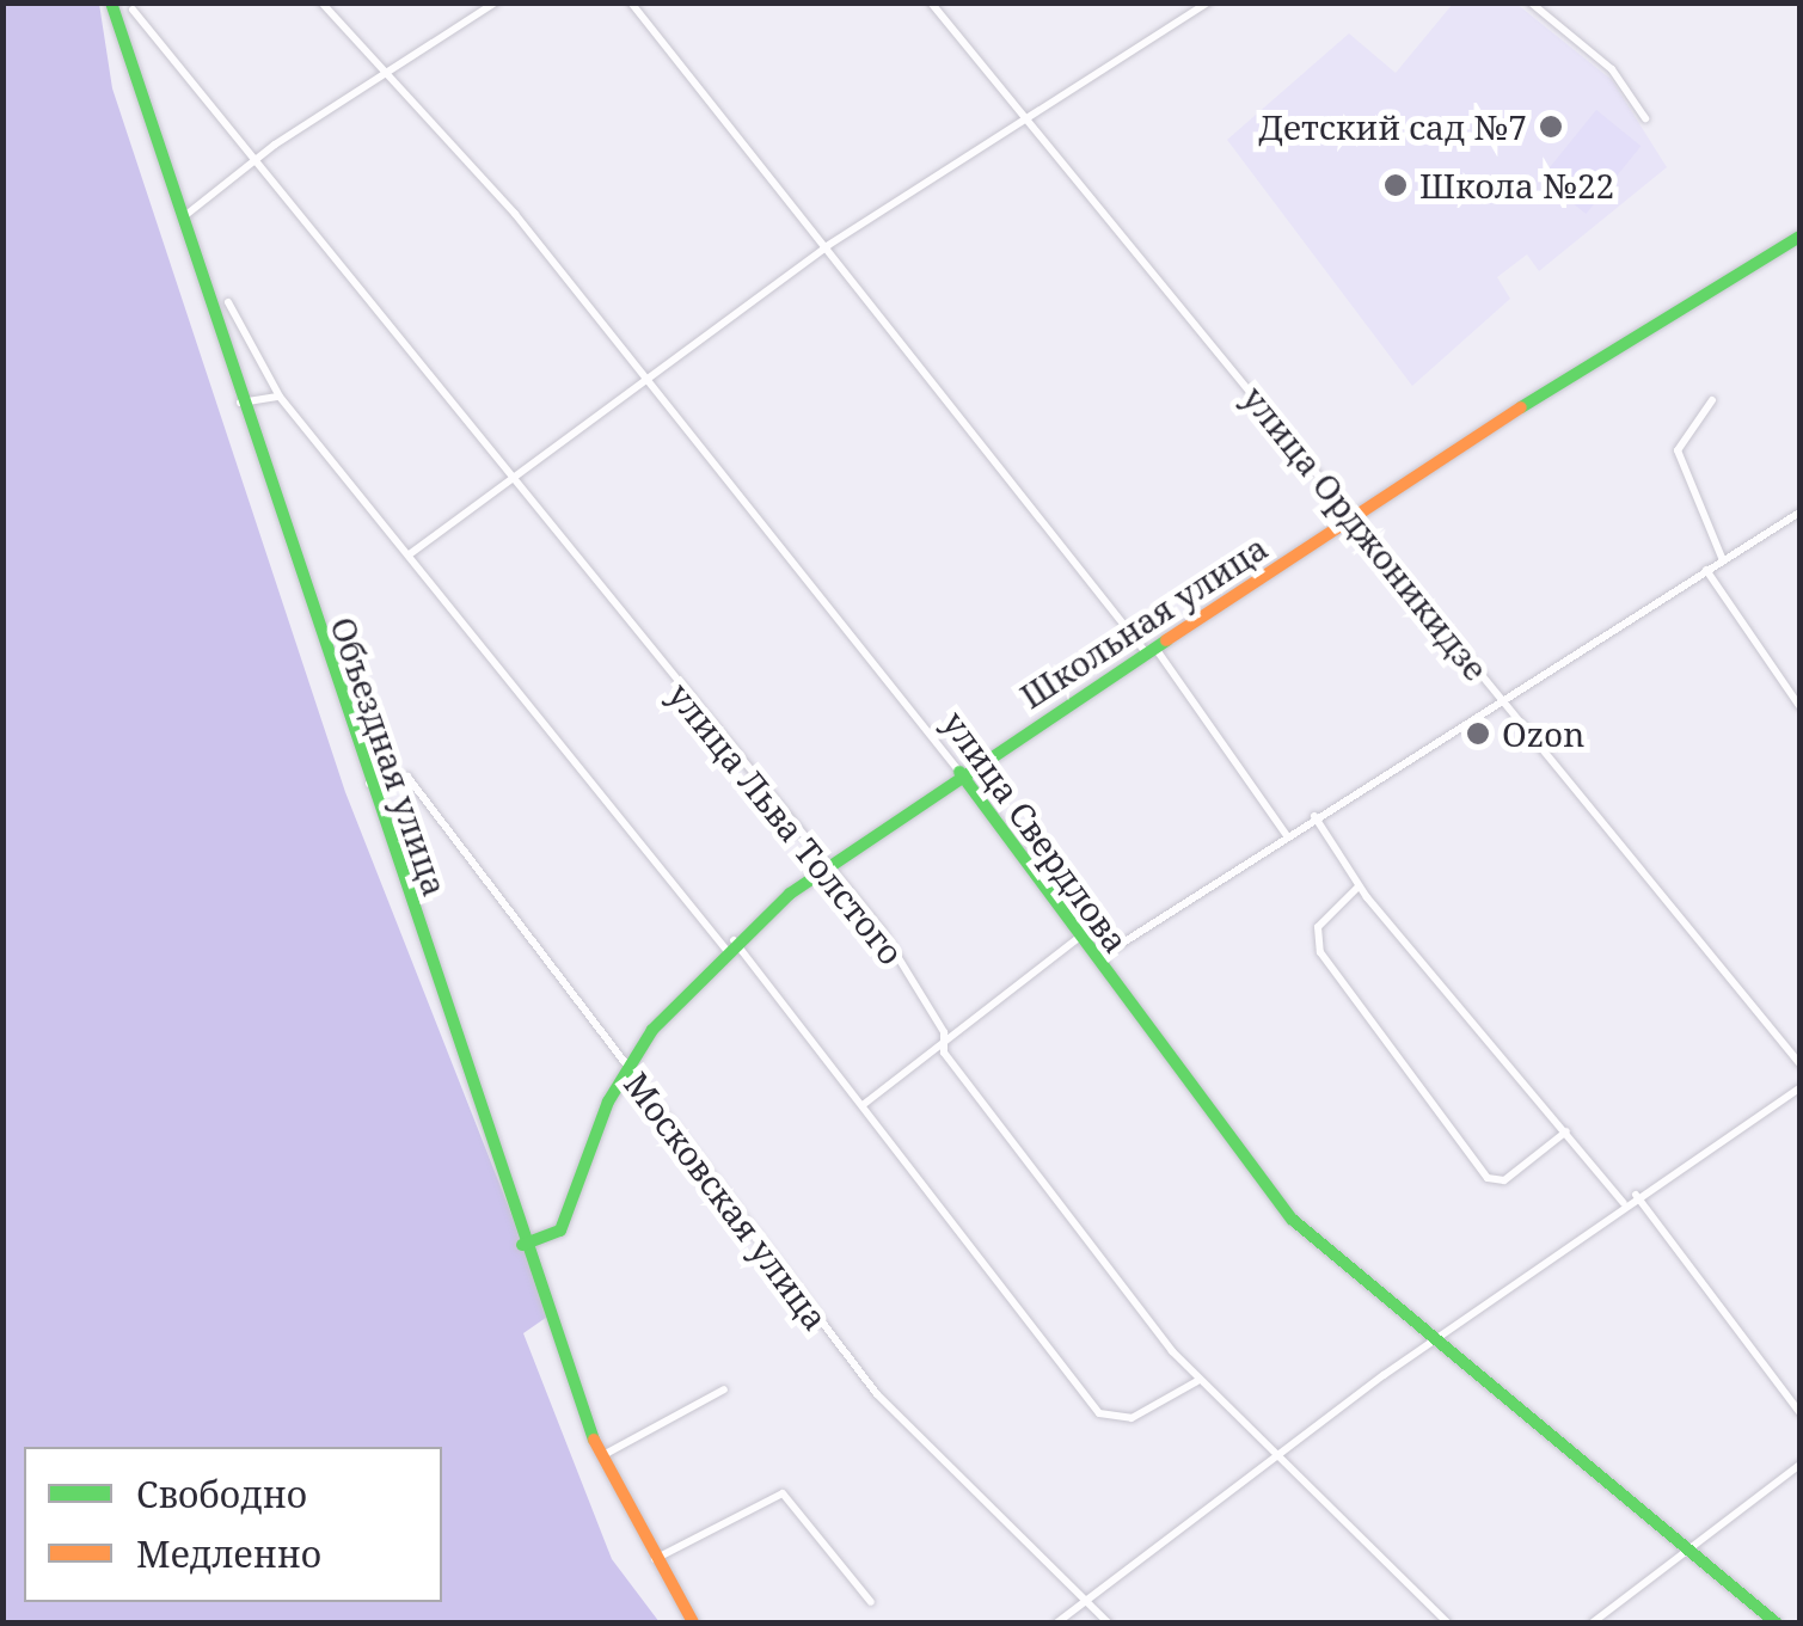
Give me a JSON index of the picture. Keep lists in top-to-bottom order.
{
  "streets": {
    "street": [
      "улица Орджоникидзе",
      "Школьная улица",
      "Объездная улица",
      "улица Льва Толстого",
      "улица Свердлова",
      "Московская улица"
    ]
  },
  "crossings": [
    ["улица Орджоникидзе", "Школьная улица"],
    ["Школьная улица", "Объездная улица"],
    ["Школьная улица", "улица Льва Толстого"],
    ["Школьная улица", "улица Свердлова"],
    ["Школьная улица", "Московская улица"],
    ["Объездная улица", "Московская улица"]
  ],
  "places": ["Детский сад №7", "Школа №22", "Ozon"],
  "legend": ["Свободно", "Медленно"]
}
